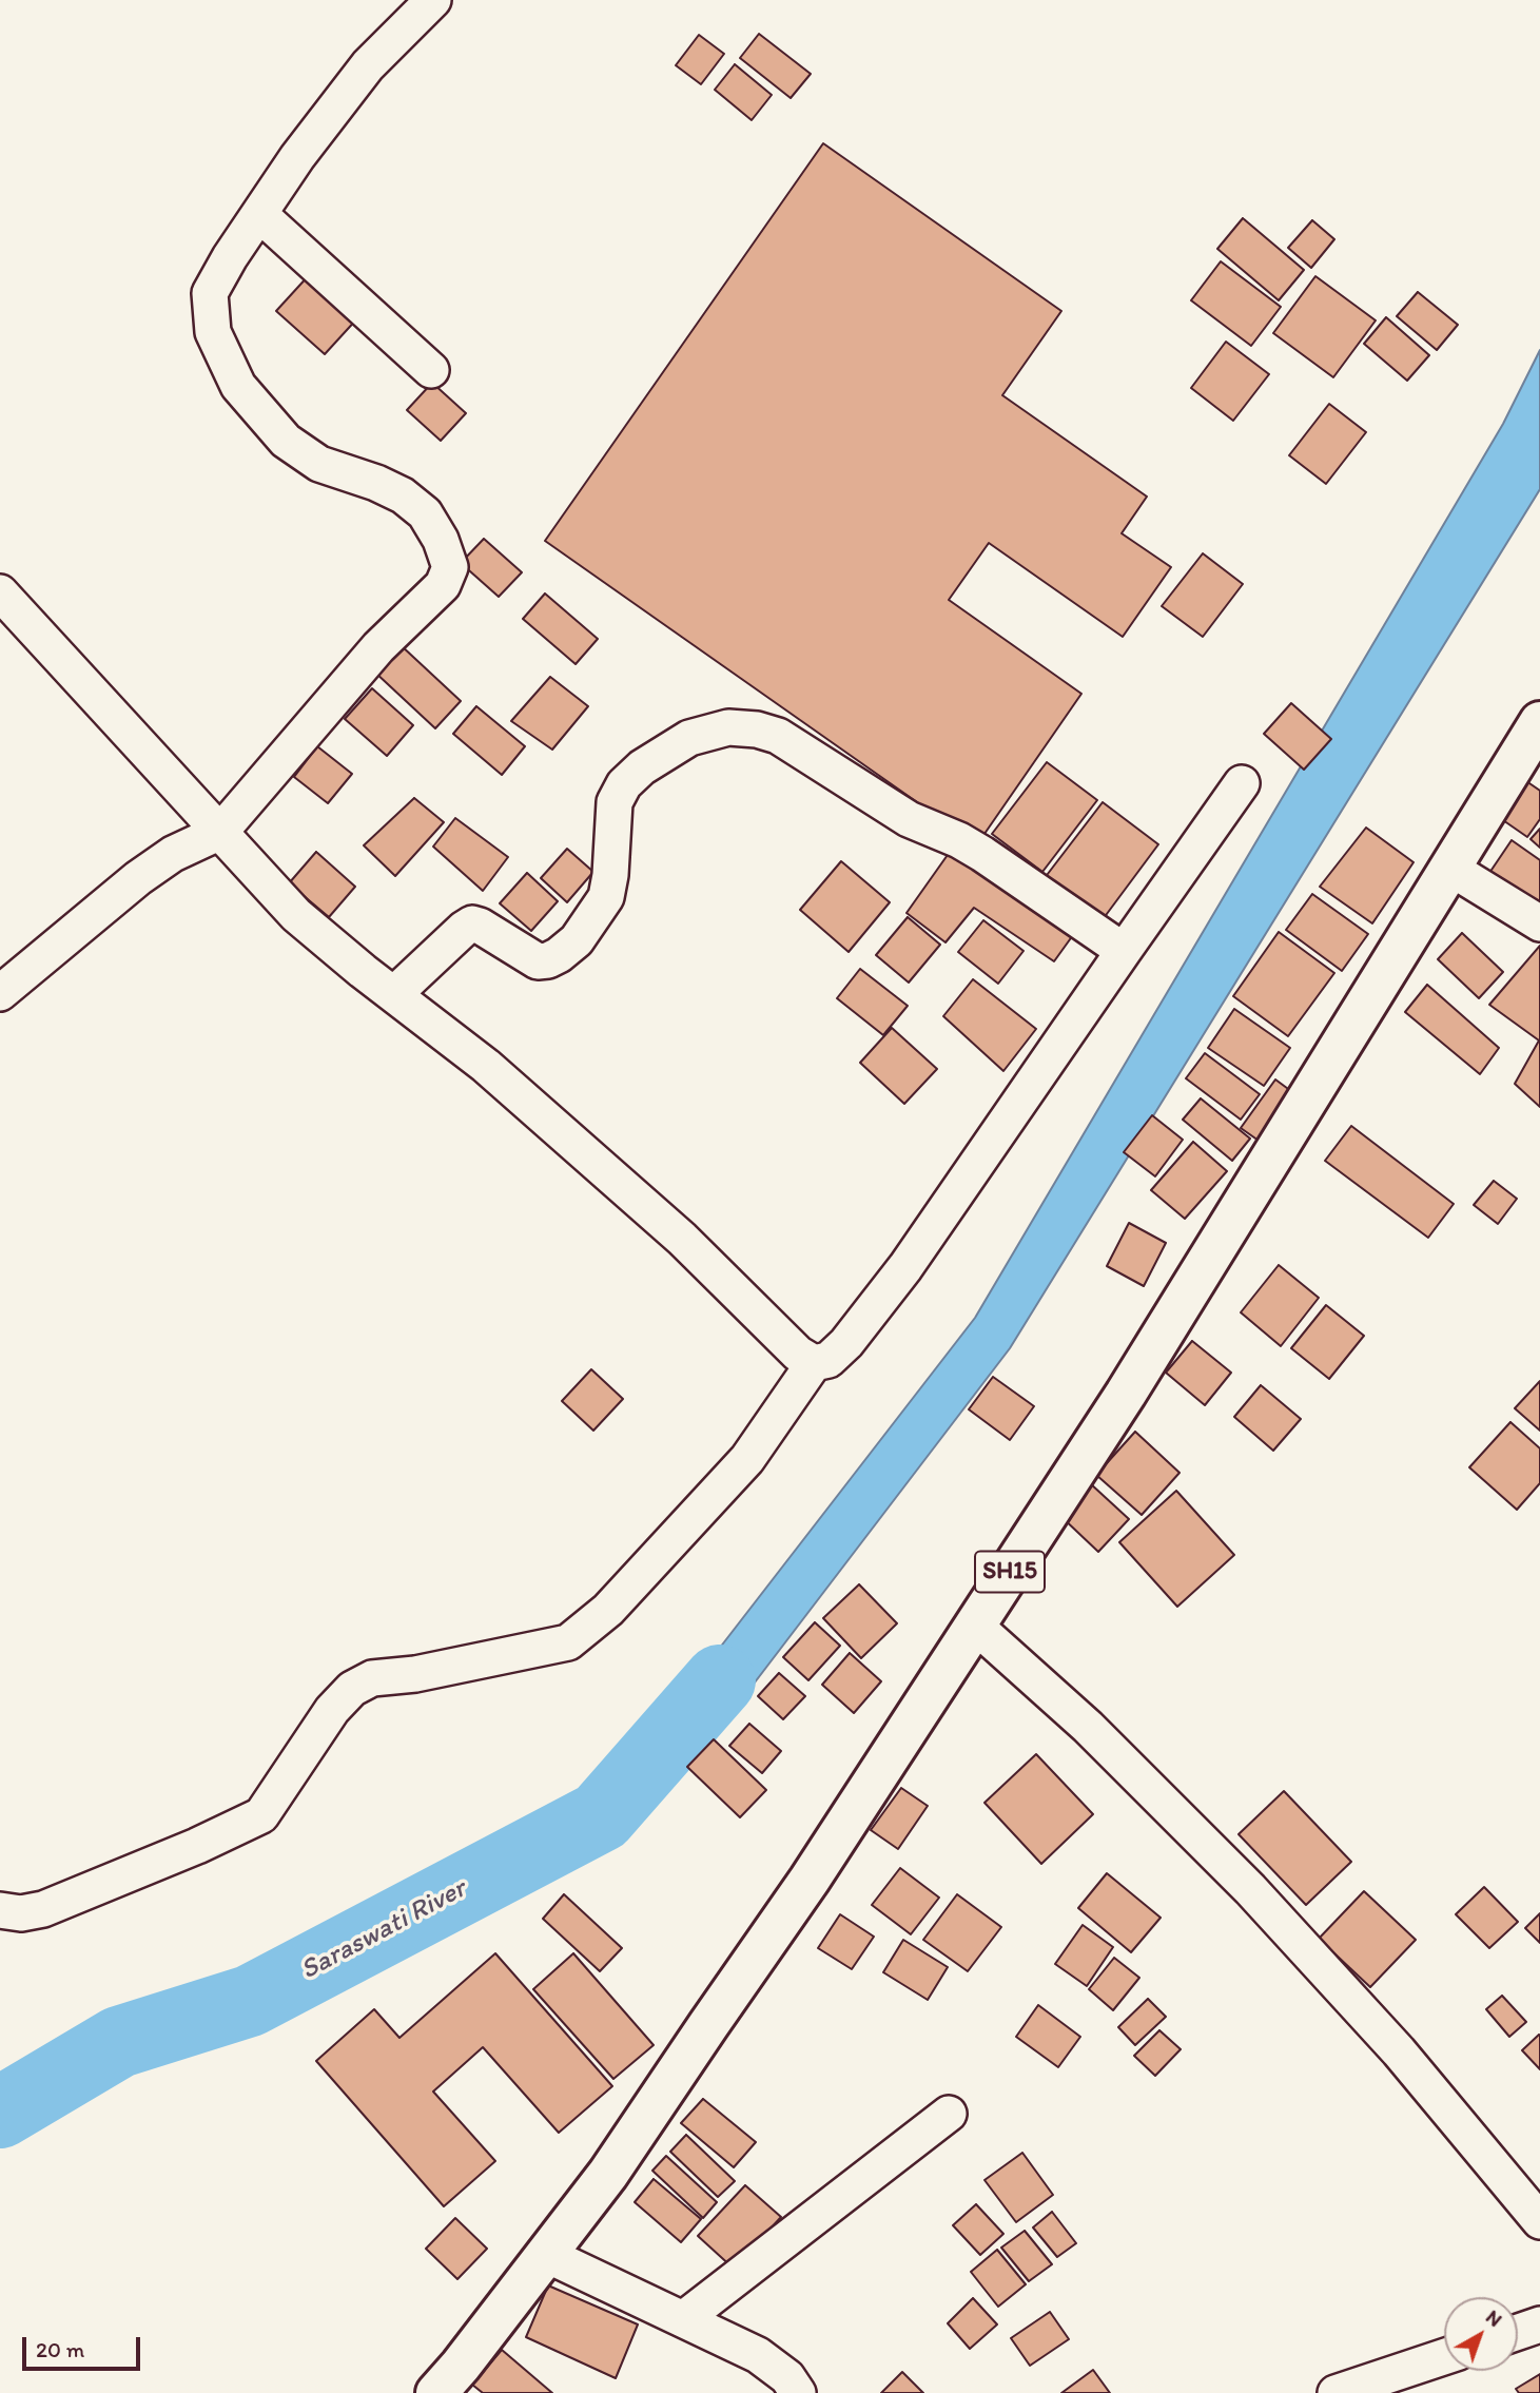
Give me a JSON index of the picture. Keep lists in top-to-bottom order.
{
  "streets": {
    "main road": ["SH15"]
  },
  "water": ["Saraswati River"],
  "scale_bar": "20 m",
  "north": "top right"
}
